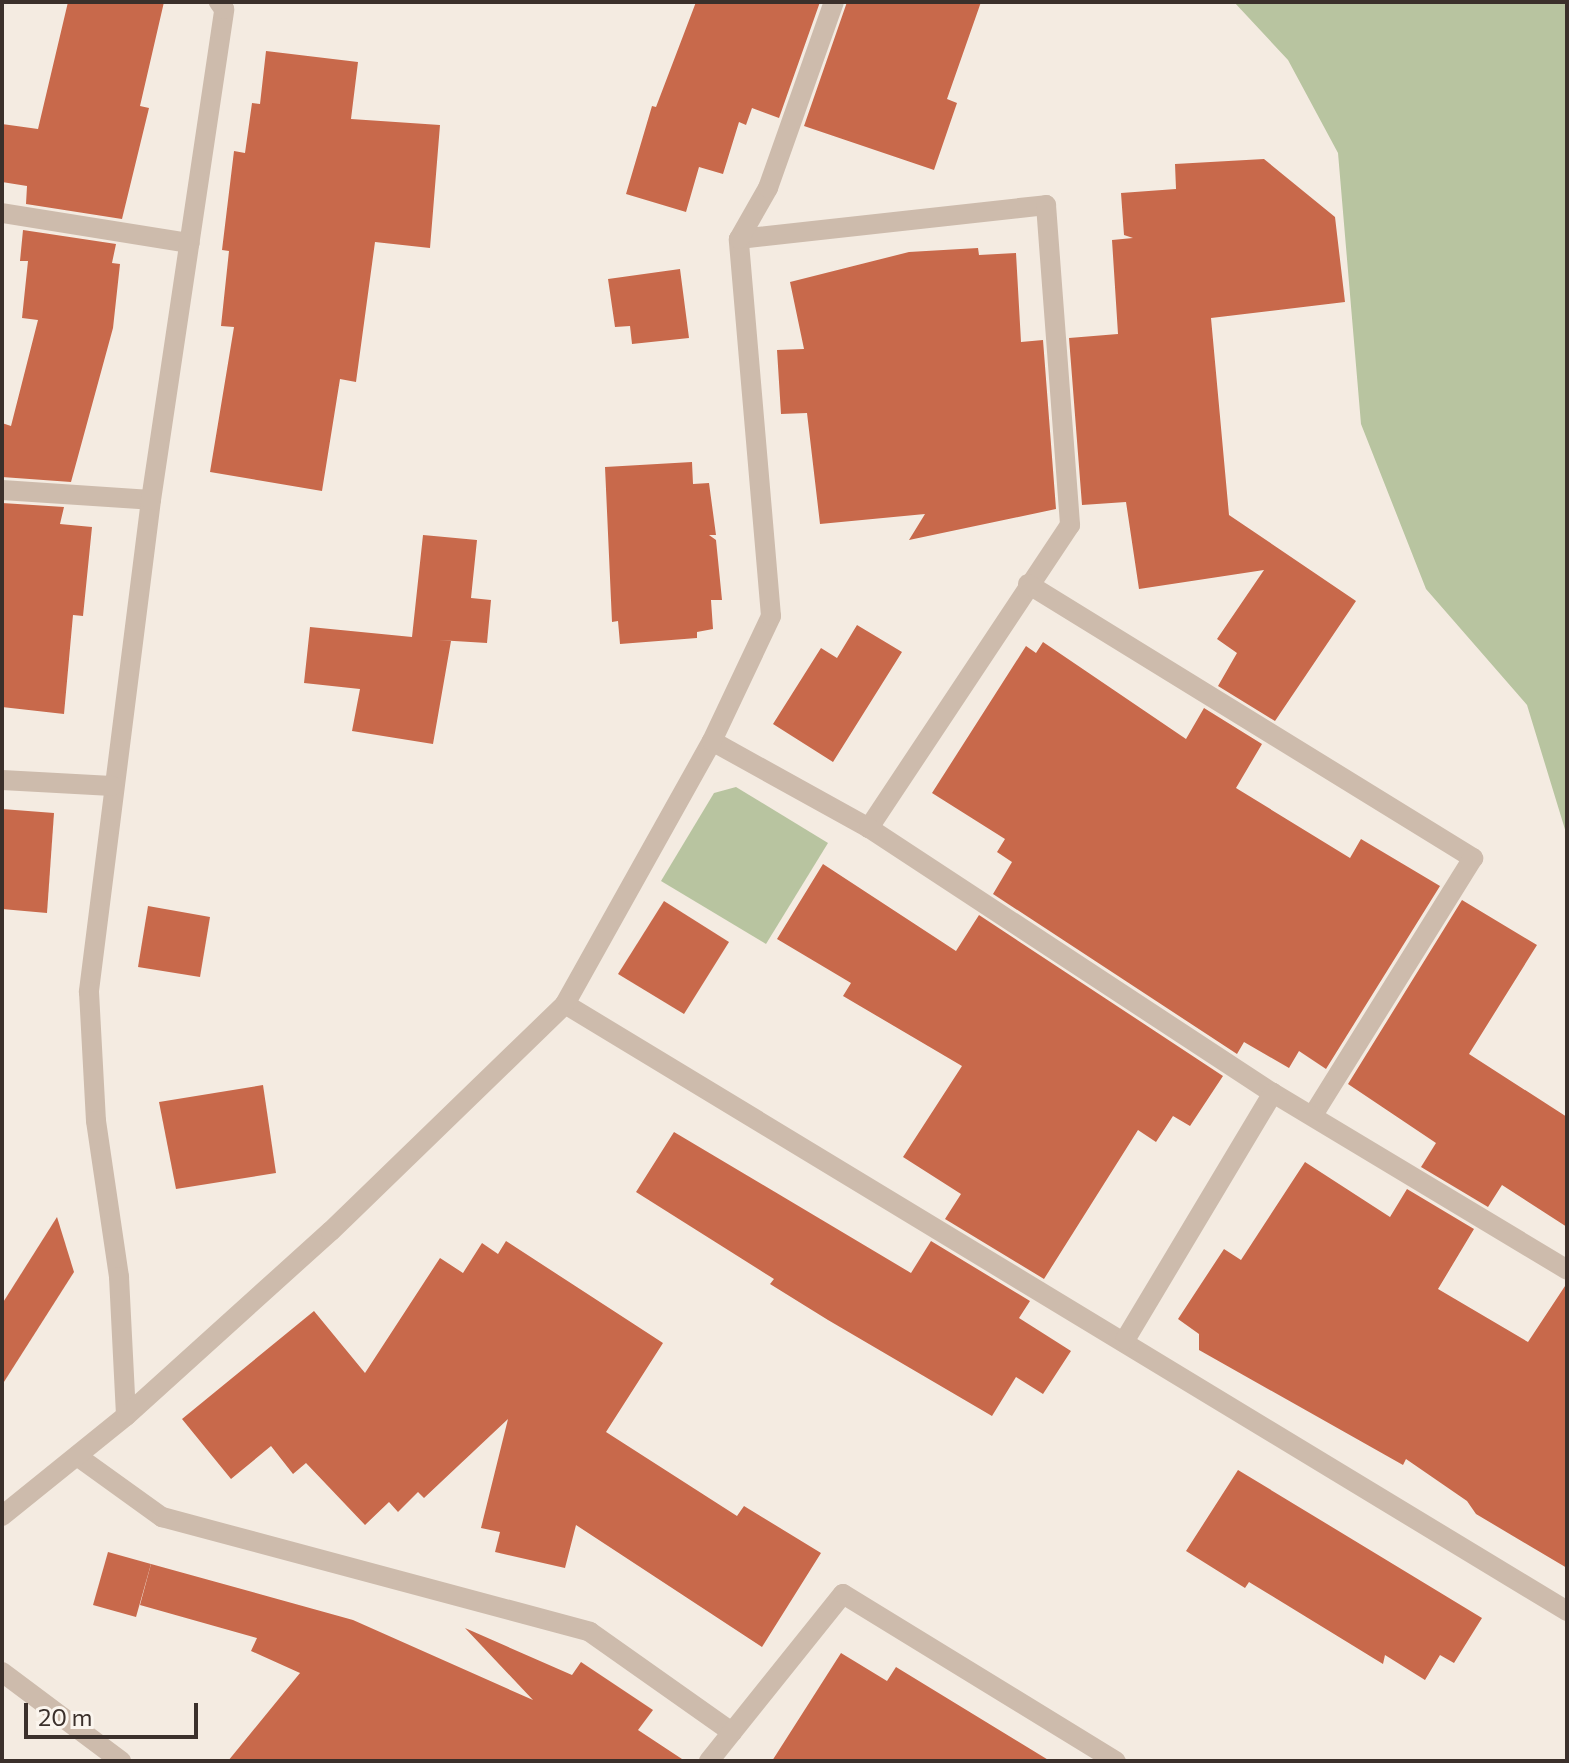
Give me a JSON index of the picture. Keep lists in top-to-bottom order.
{
  "scale_bar": "20 m"
}
